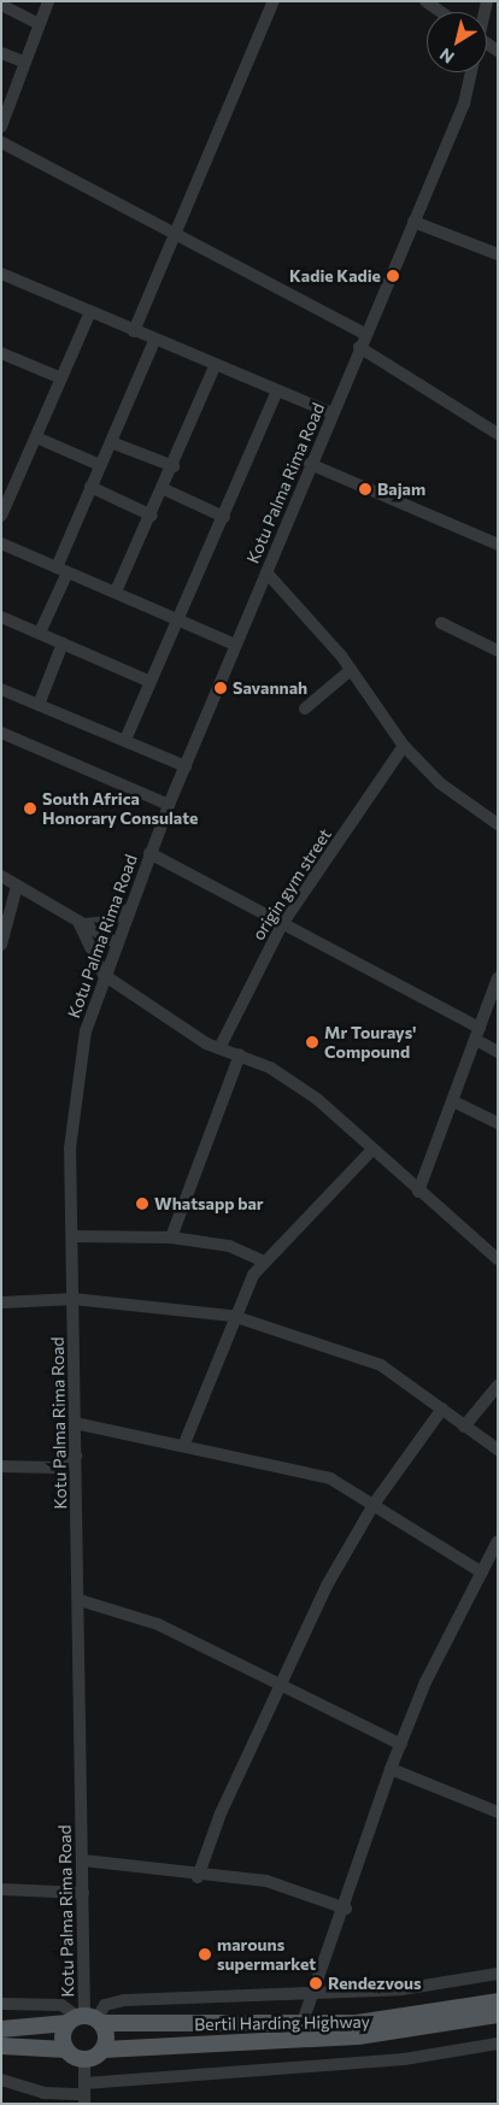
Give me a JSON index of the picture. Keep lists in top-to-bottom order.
{
  "streets": {
    "main road": ["Bertil Harding Highway"],
    "street": ["Kotu Palma Rima Road", "origin gym street"]
  },
  "crossings": [
    ["Kotu Palma Rima Road", "Bertil Harding Highway"]
  ],
  "places": [
    "Kadie Kadie",
    "Bajam",
    "Savannah",
    "South Africa Honorary Consulate",
    "Mr Tourays' Compound",
    "Whatsapp bar",
    "marouns supermarket",
    "Rendezvous"
  ],
  "north": "bottom left"
}
